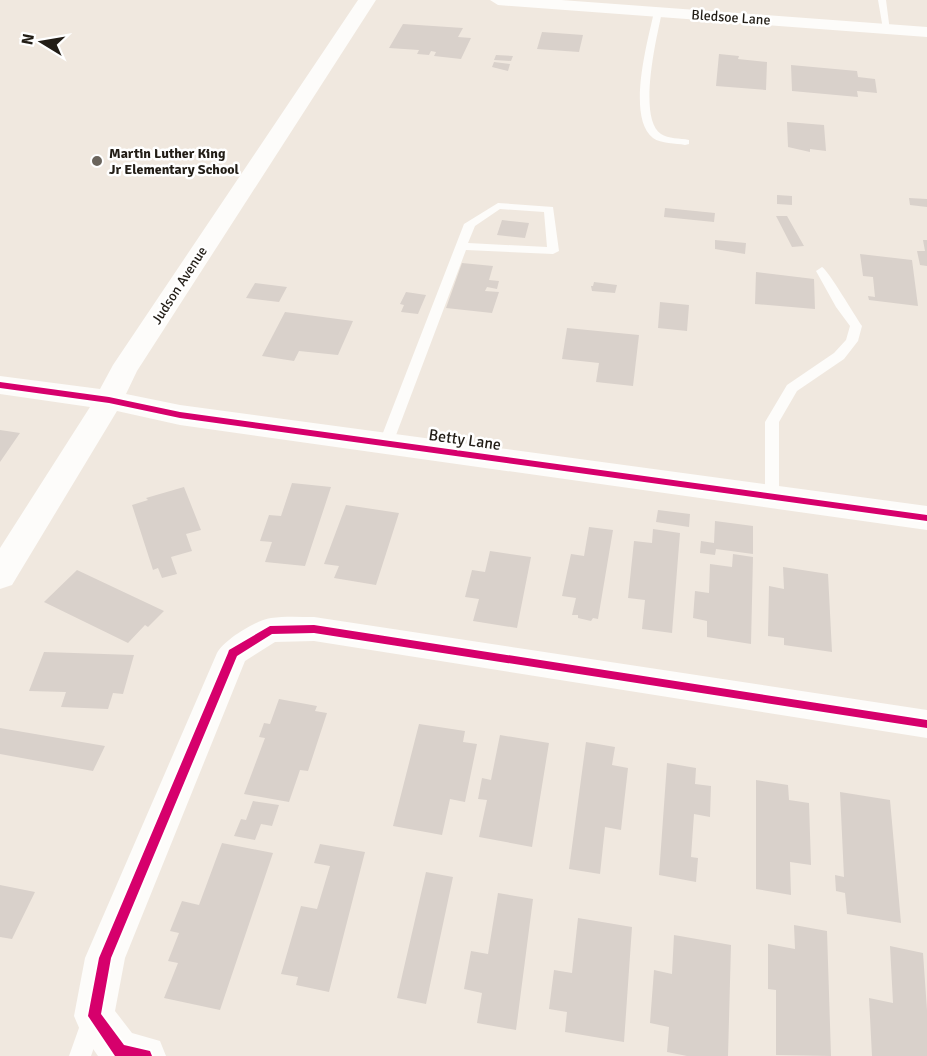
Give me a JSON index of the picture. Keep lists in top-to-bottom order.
{
  "streets": {
    "street": ["Bledsoe Lane", "Judson Avenue", "Betty Lane"]
  },
  "crossings": [
    ["Judson Avenue", "Betty Lane"]
  ],
  "places": ["Martin Luther King Jr Elementary School"],
  "north": "left"
}
